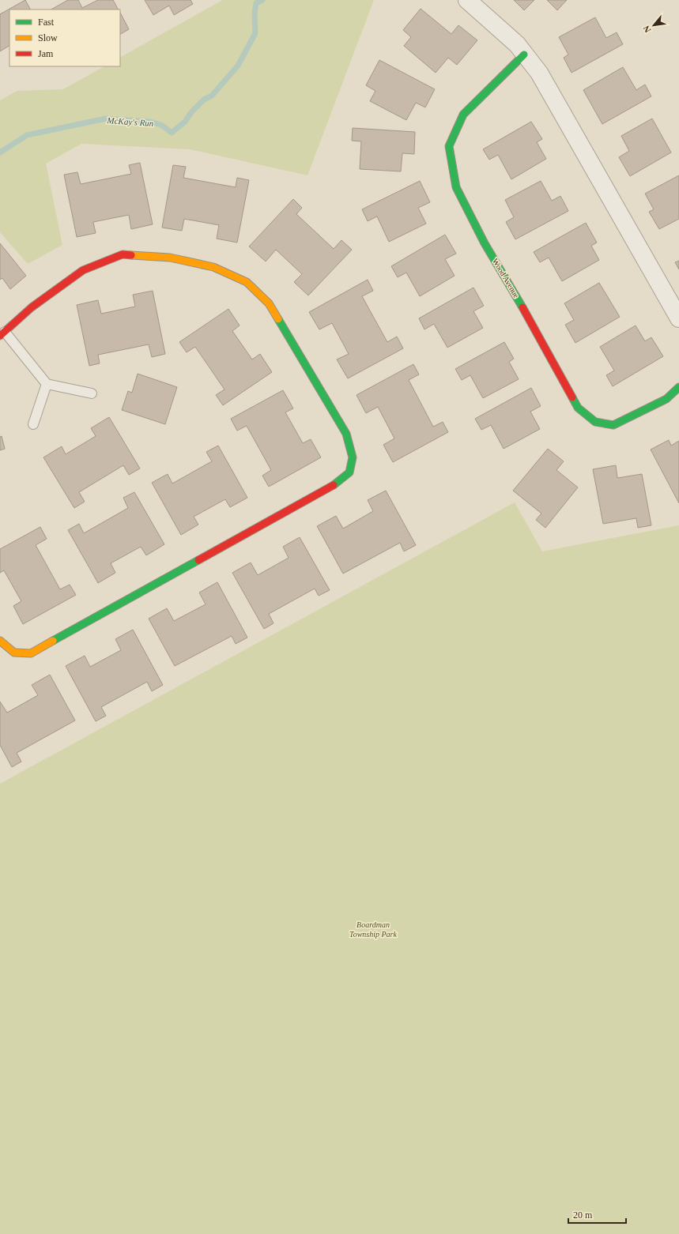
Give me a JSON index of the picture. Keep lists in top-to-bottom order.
{
  "streets": {
    "street": ["Wood Avenue"]
  },
  "water": ["McKay's Run"],
  "parks": ["Boardman Township Park"],
  "legend": ["Fast", "Slow", "Jam"],
  "scale_bar": "20 m",
  "north": "bottom left"
}
